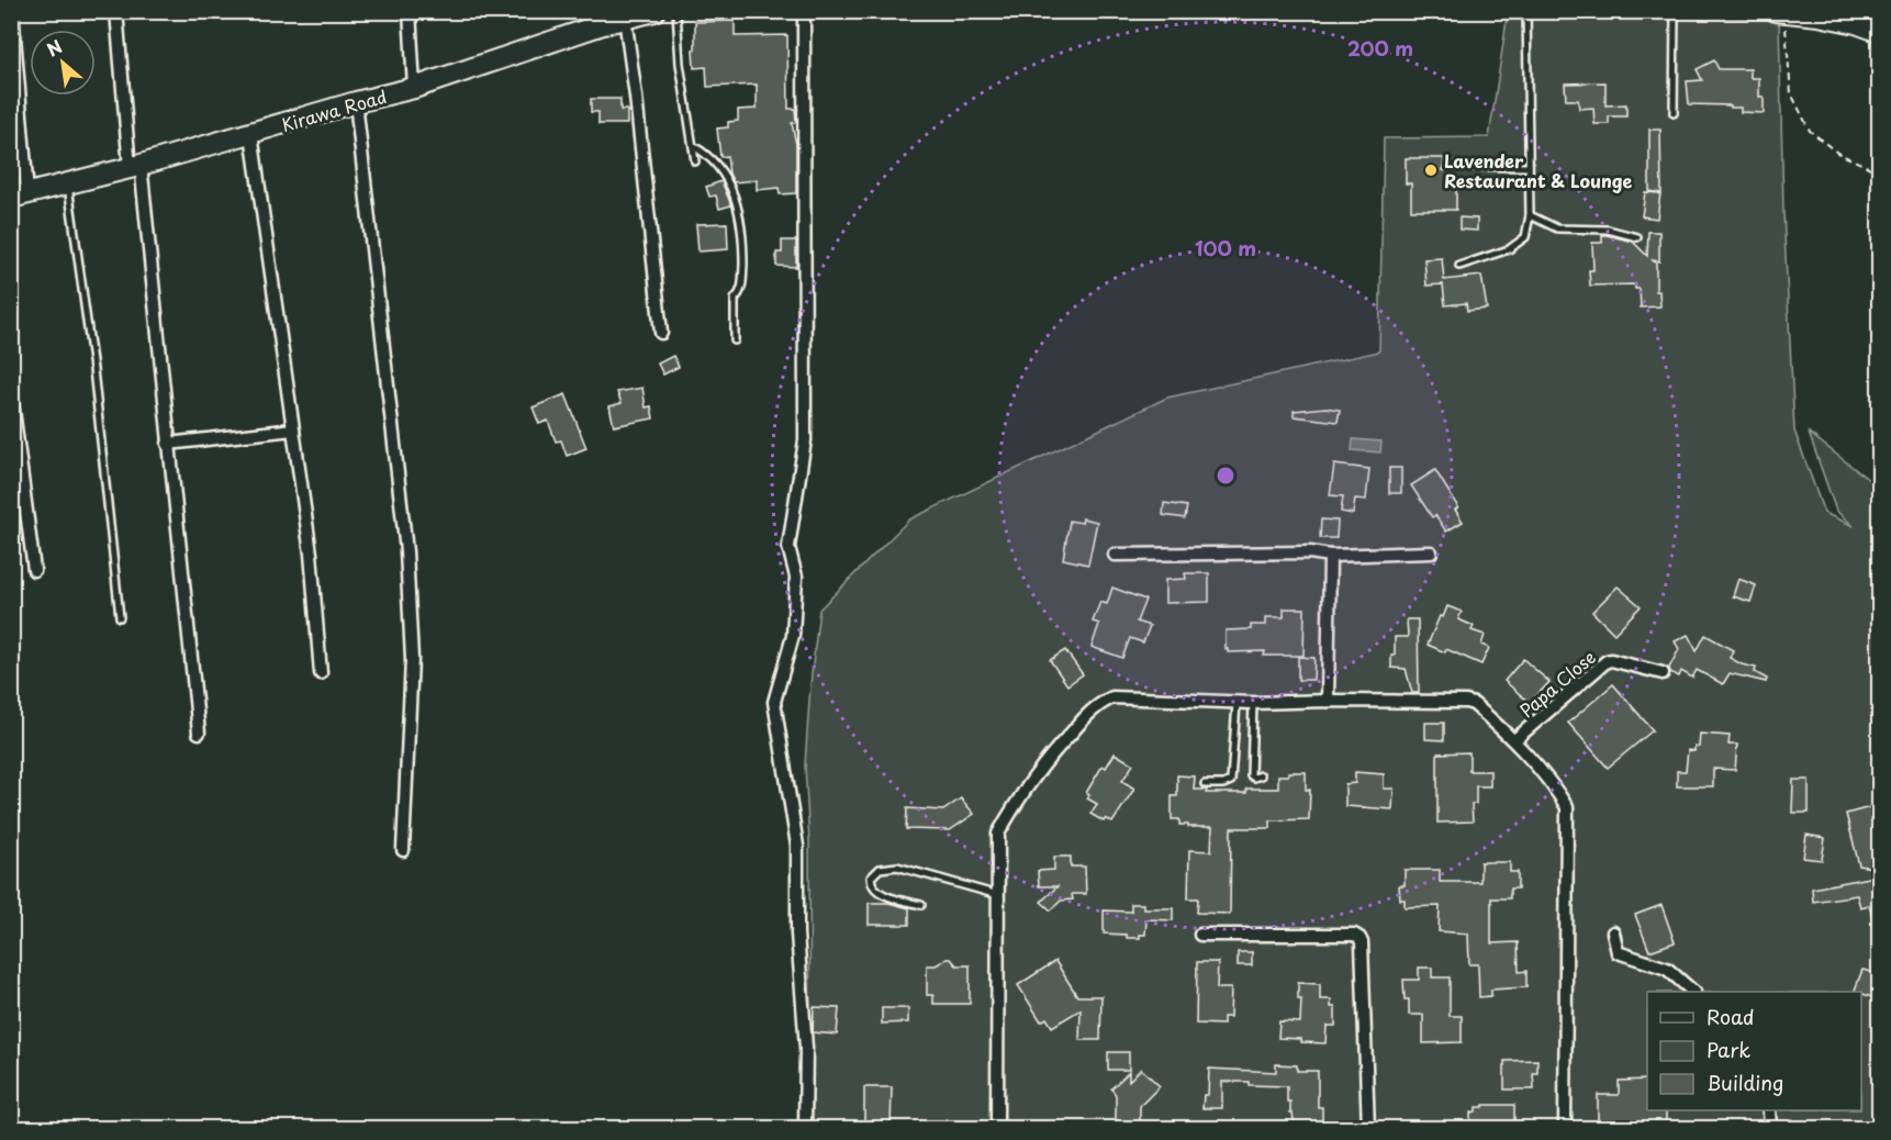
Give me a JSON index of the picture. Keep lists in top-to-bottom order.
{
  "streets": {
    "main road": ["Kirawa Road"],
    "street": ["Papa Close"]
  },
  "places": ["Lavender Restaurant & Lounge"],
  "legend": ["Road", "Park", "Building"],
  "north": "top left",
  "rings": ["200 m", "100 m"]
}
